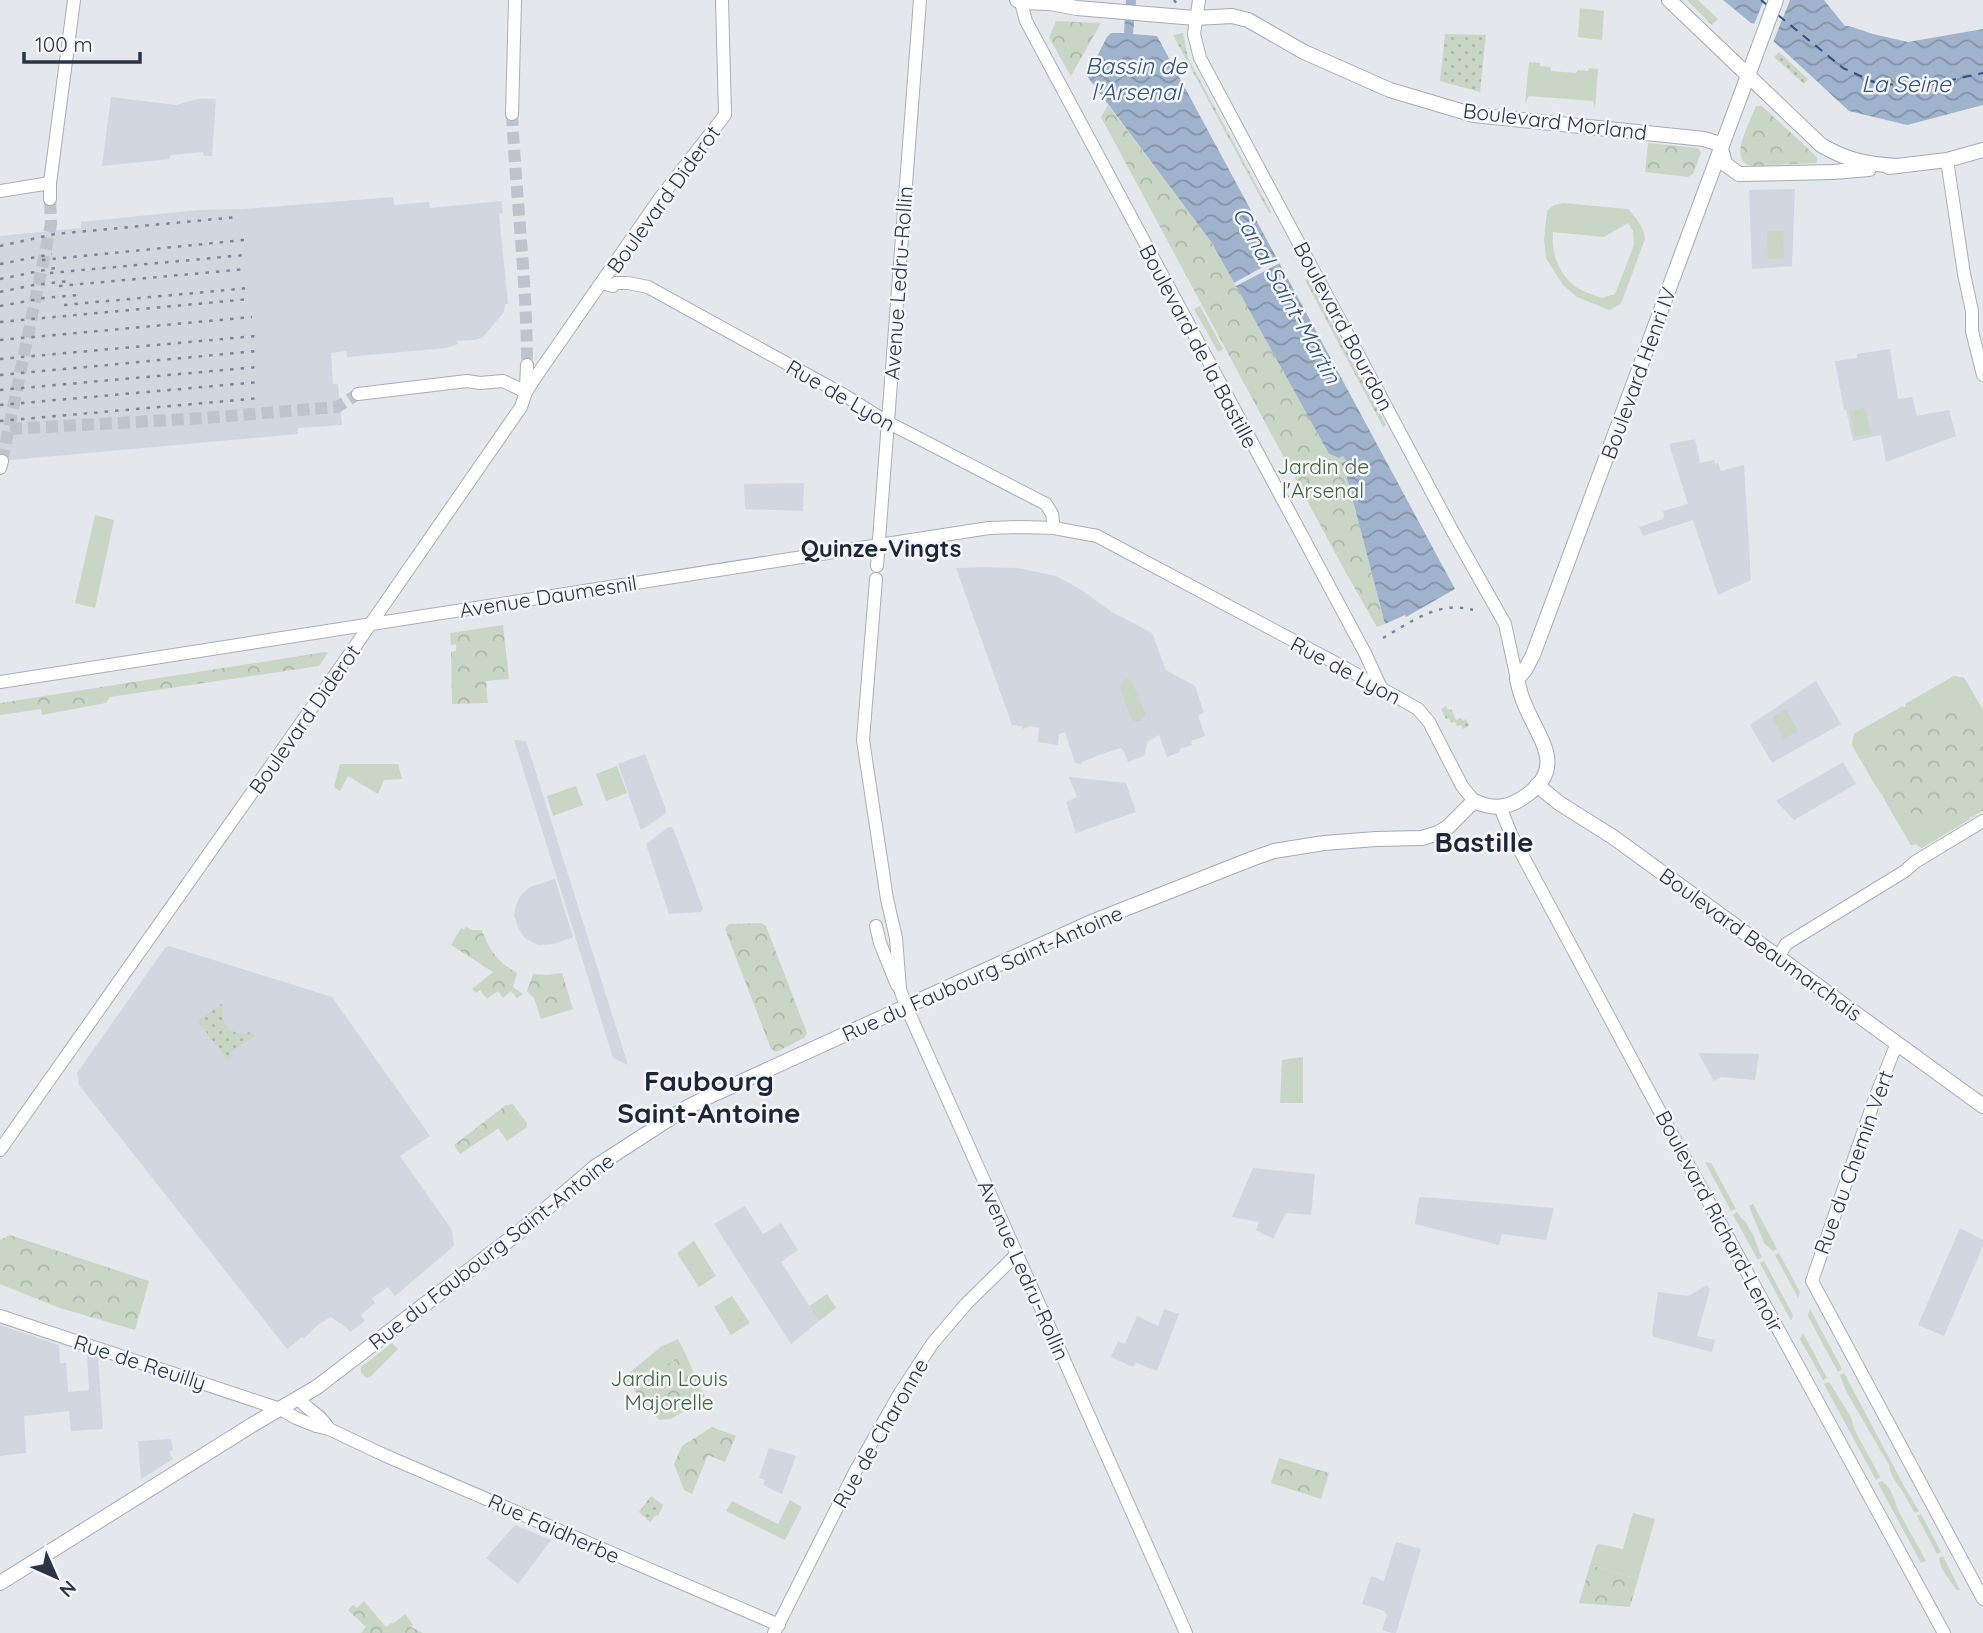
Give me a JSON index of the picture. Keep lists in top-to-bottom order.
{
  "streets": {
    "main road": [
      "Boulevard Morland",
      "Boulevard Diderot",
      "Avenue Ledru-Rollin",
      "Boulevard Bourdon",
      "Boulevard de la Bastille",
      "Boulevard Henri IV",
      "Rue de Lyon",
      "Avenue Daumesnil",
      "Boulevard Beaumarchais",
      "Rue du Faubourg Saint-Antoine",
      "Rue du Chemin Vert",
      "Boulevard Richard-Lenoir",
      "Rue de Reuilly",
      "Rue de Charonne",
      "Rue Faidherbe"
    ]
  },
  "crossings": [
    ["Boulevard Morland", "Boulevard Bourdon"],
    ["Boulevard Morland", "Boulevard de la Bastille"],
    ["Boulevard Morland", "Boulevard Henri IV"],
    ["Boulevard Diderot", "Rue de Lyon"],
    ["Boulevard Diderot", "Avenue Daumesnil"],
    ["Avenue Ledru-Rollin", "Rue de Lyon"],
    ["Avenue Ledru-Rollin", "Avenue Daumesnil"],
    ["Avenue Ledru-Rollin", "Rue du Faubourg Saint-Antoine"],
    ["Avenue Ledru-Rollin", "Rue de Charonne"],
    ["Boulevard Bourdon", "Boulevard Henri IV"],
    ["Boulevard de la Bastille", "Rue de Lyon"],
    ["Rue de Lyon", "Avenue Daumesnil"],
    ["Rue de Lyon", "Rue du Faubourg Saint-Antoine"],
    ["Boulevard Beaumarchais", "Rue du Chemin Vert"],
    ["Rue du Faubourg Saint-Antoine", "Rue de Reuilly"],
    ["Rue du Faubourg Saint-Antoine", "Rue Faidherbe"],
    ["Rue de Reuilly", "Rue Faidherbe"],
    ["Rue de Charonne", "Rue Faidherbe"]
  ],
  "districts": ["Quinze-Vingts", "Bastille", "Faubourg Saint-Antoine"],
  "water": ["Bassin de l'Arsenal", "La Seine", "Canal Saint-Martin"],
  "parks": ["Jardin de l'Arsenal", "Jardin Louis Majorelle"],
  "scale_bar": "100 m",
  "north": "bottom right"
}
